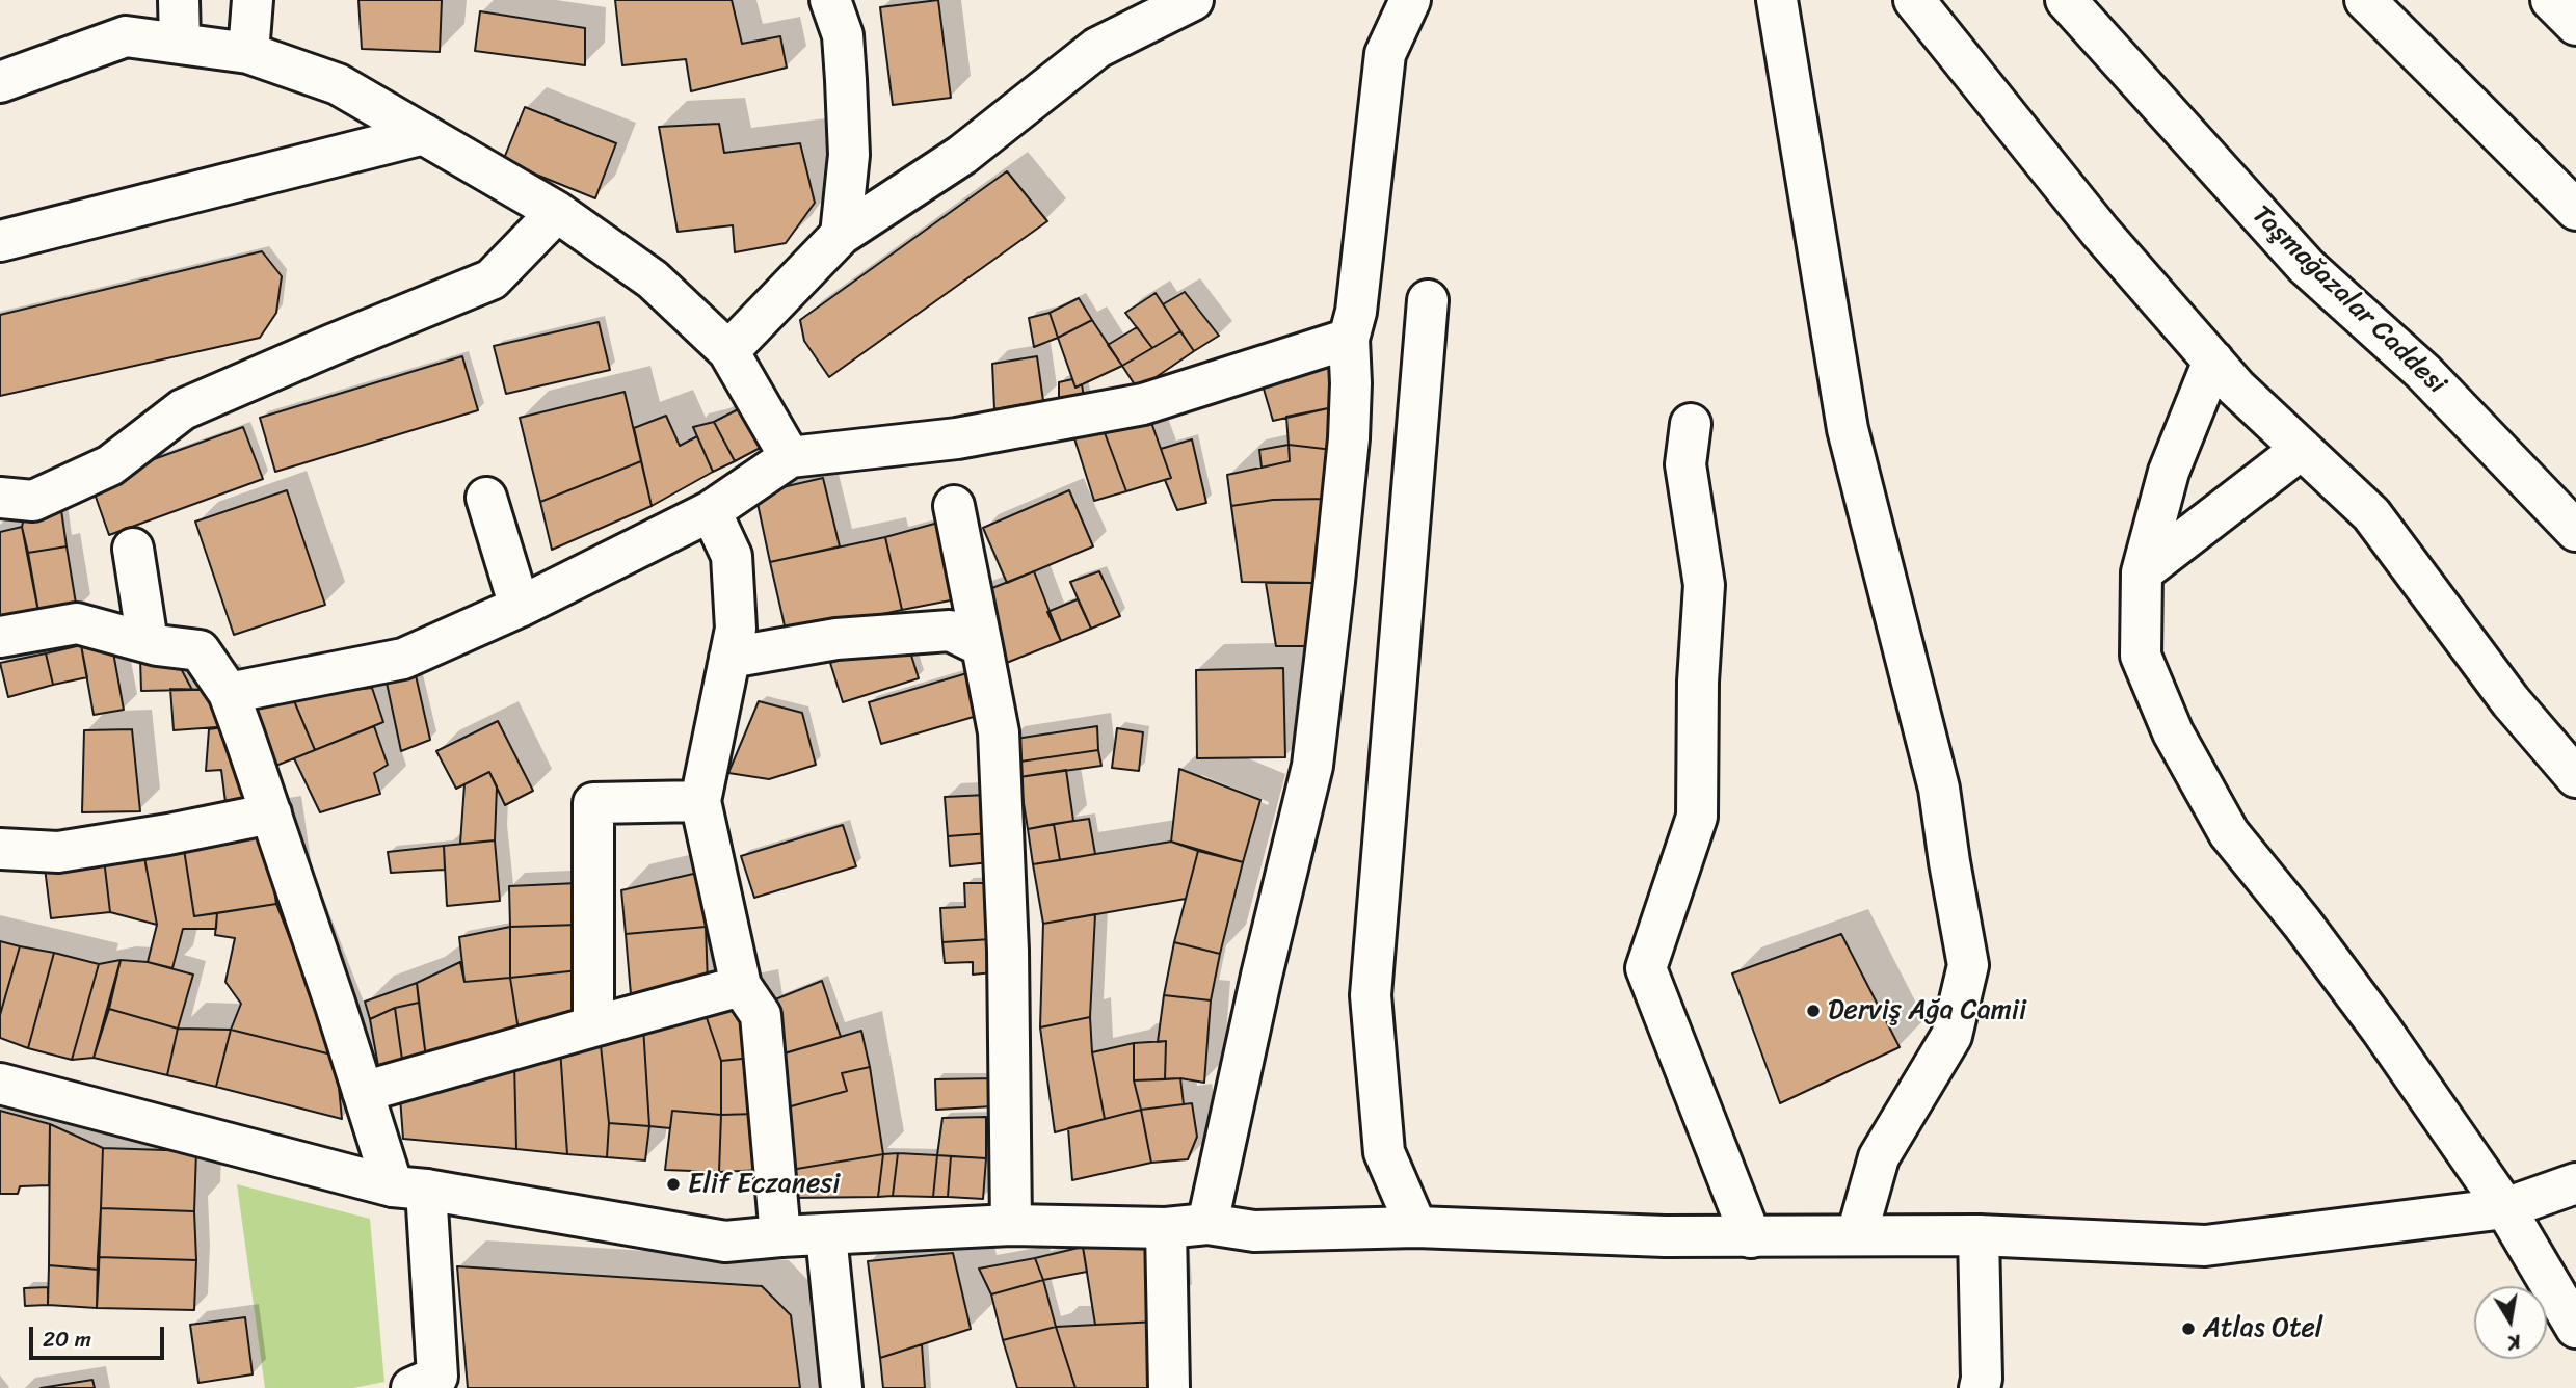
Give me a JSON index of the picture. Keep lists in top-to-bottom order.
{
  "streets": {
    "street": ["Taşmağazalar Caddesi"]
  },
  "places": ["Derviş Ağa Camii", "Elif Eczanesi", "Atlas Otel"],
  "scale_bar": "20 m",
  "north": "bottom"
}
